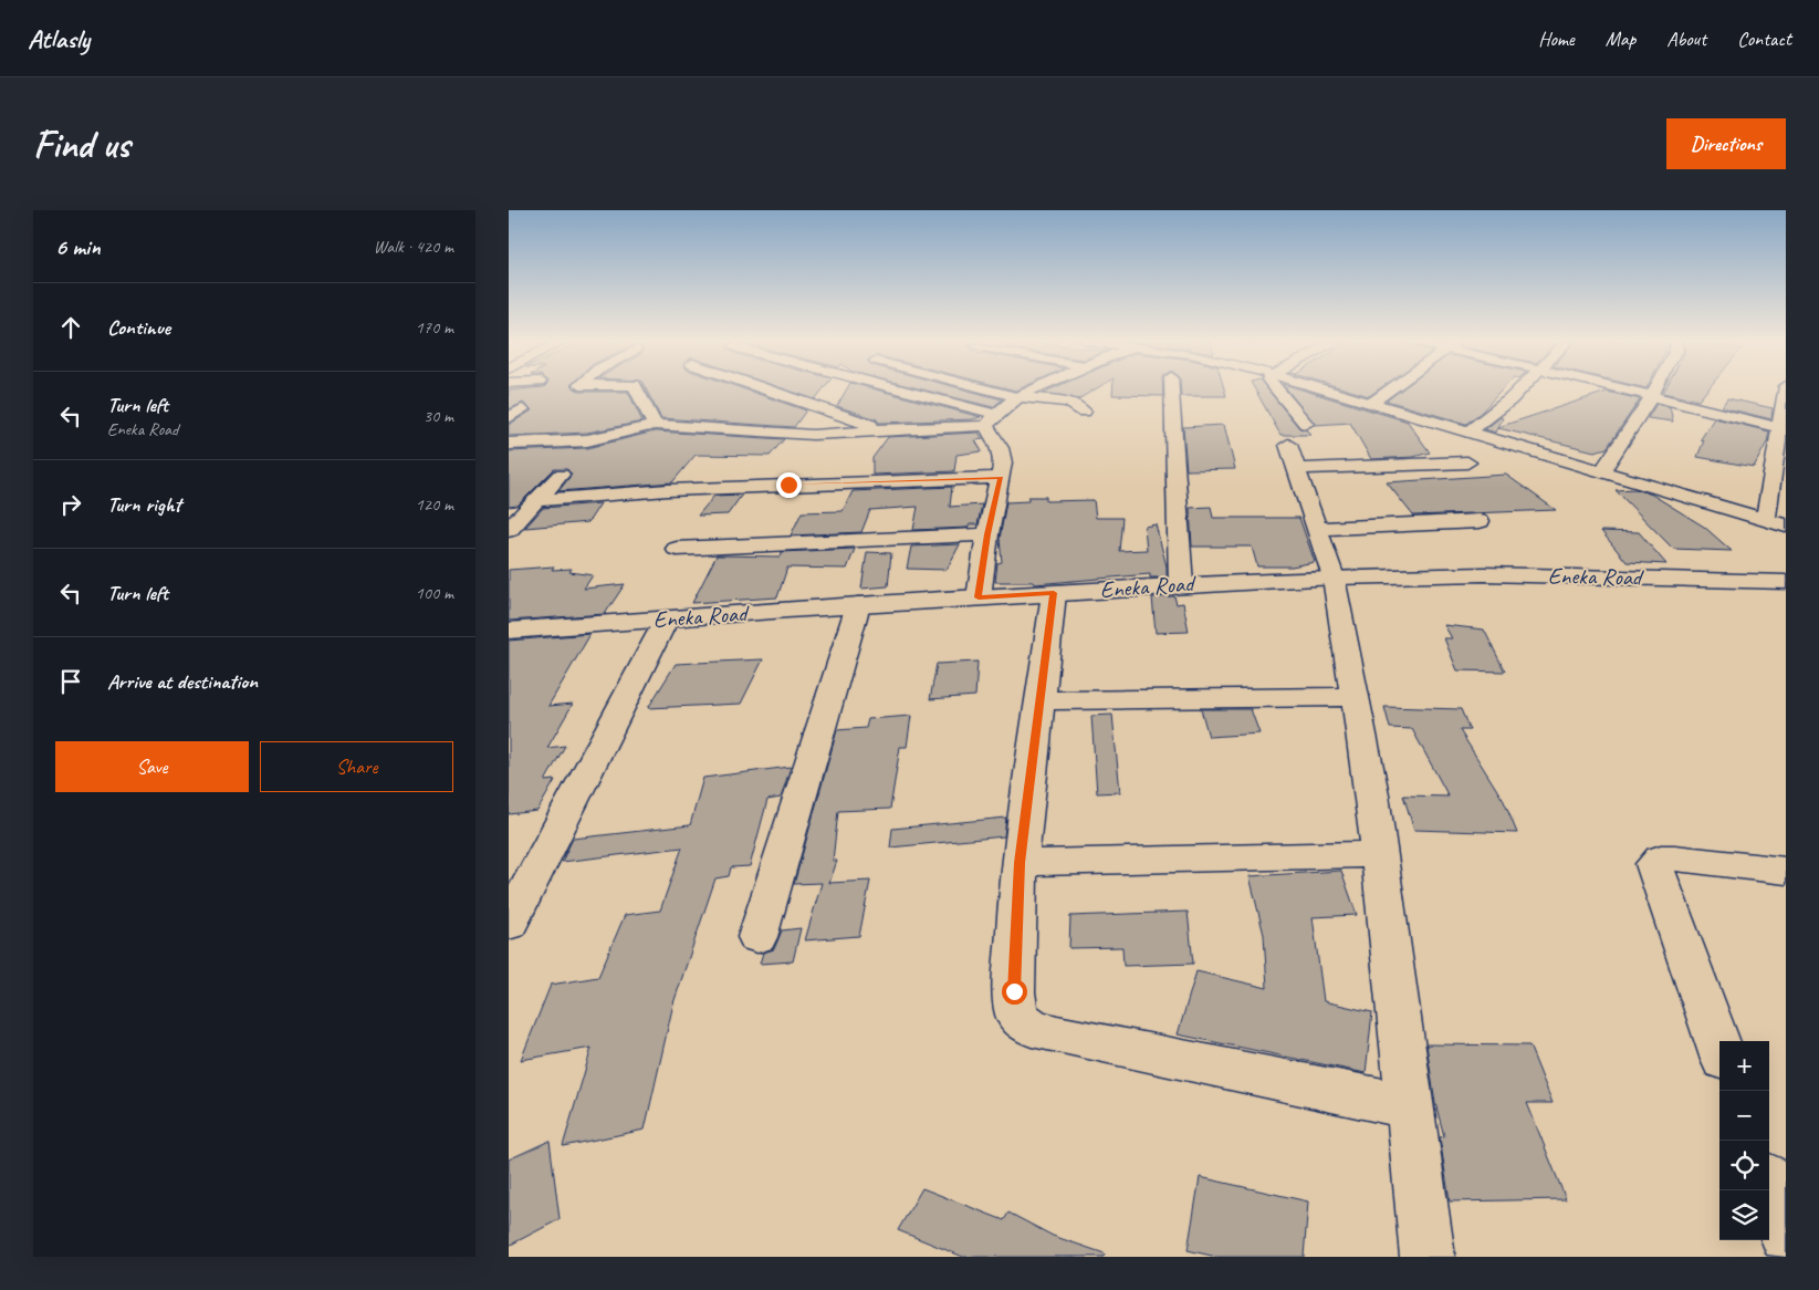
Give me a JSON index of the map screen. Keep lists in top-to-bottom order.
{
  "streets": {
    "street": ["Eneka Road"]
  },
  "page": {
    "header": "Atlasly",
    "nav": [
      "Home",
      "Map",
      "About",
      "Contact"
    ],
    "buttons": [
      "Directions",
      ["Save", "Share"]
    ],
    "title": "Find us",
    "heading": ["6 min", "Walk · 420 m"],
    "list": [
      ["Continue", "170 m"],
      ["Turn left", "Eneka Road", "30 m"],
      ["Turn right", "120 m"],
      ["Turn left", "100 m"],
      "Arrive at destination"
    ],
    "map_buttons": ["+", "−"]
  }
}
